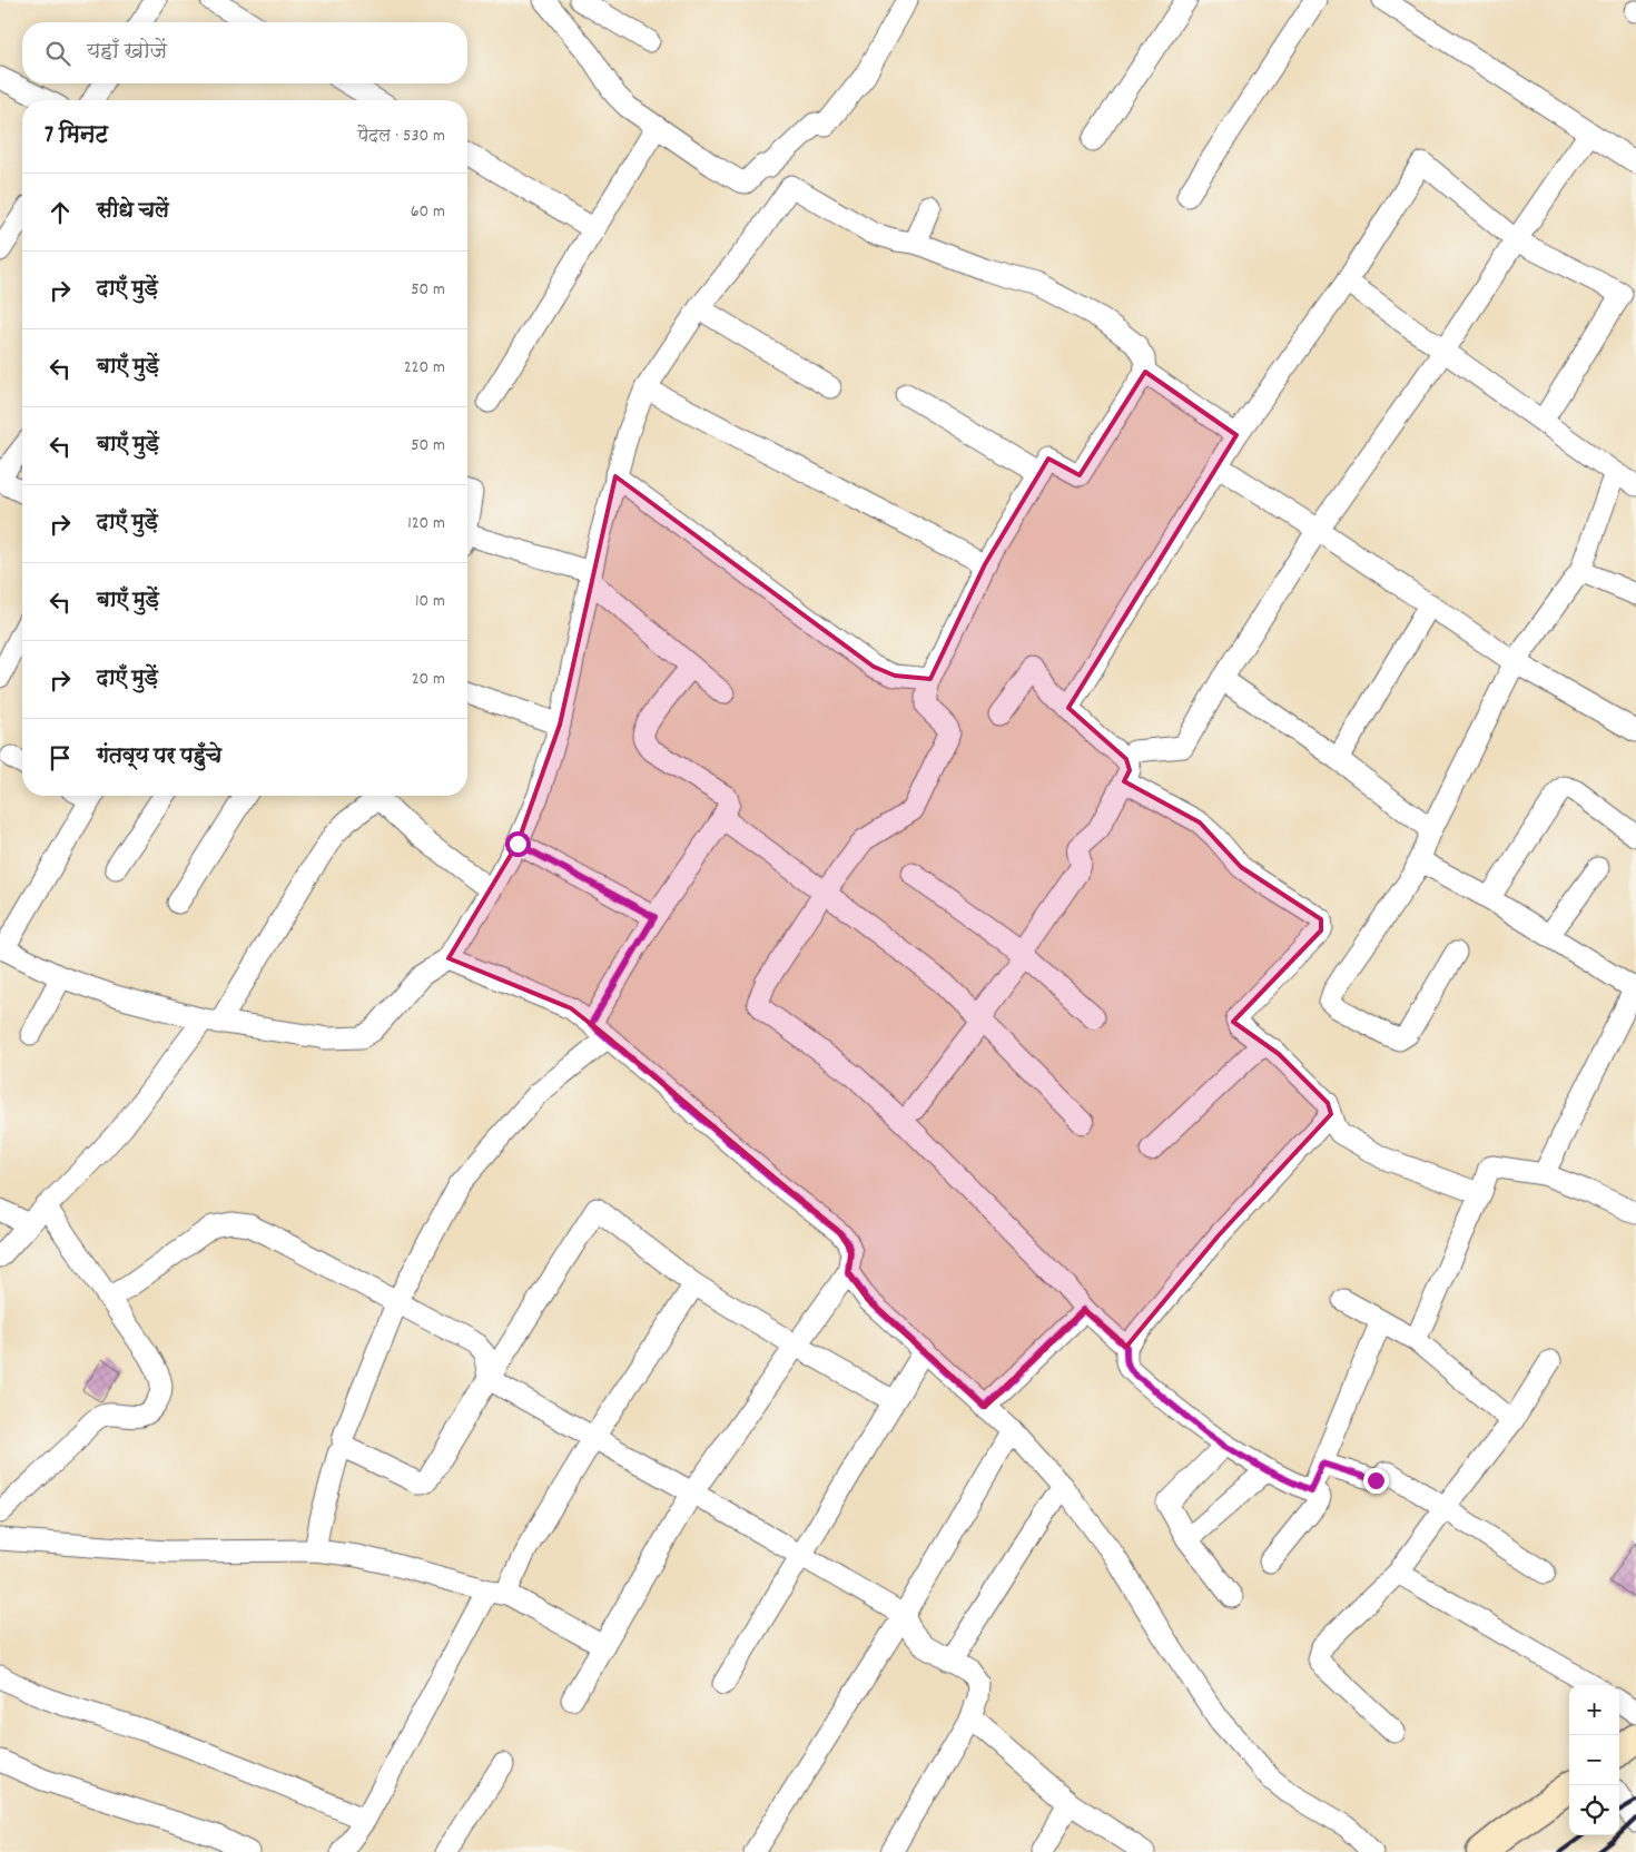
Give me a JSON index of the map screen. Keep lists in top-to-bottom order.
{
  "page": {
    "search": "यहाँ खोजें",
    "heading": ["7 मिनट", "पैदल · 530 m"],
    "list": [
      ["सीधे चलें", "60 m"],
      ["दाएँ मुड़ें", "50 m"],
      ["बाएँ मुड़ें", "220 m"],
      ["बाएँ मुड़ें", "50 m"],
      ["दाएँ मुड़ें", "120 m"],
      ["बाएँ मुड़ें", "10 m"],
      ["दाएँ मुड़ें", "20 m"],
      "गंतव्य पर पहुँचे"
    ],
    "map_buttons": ["+", "−"]
  }
}
